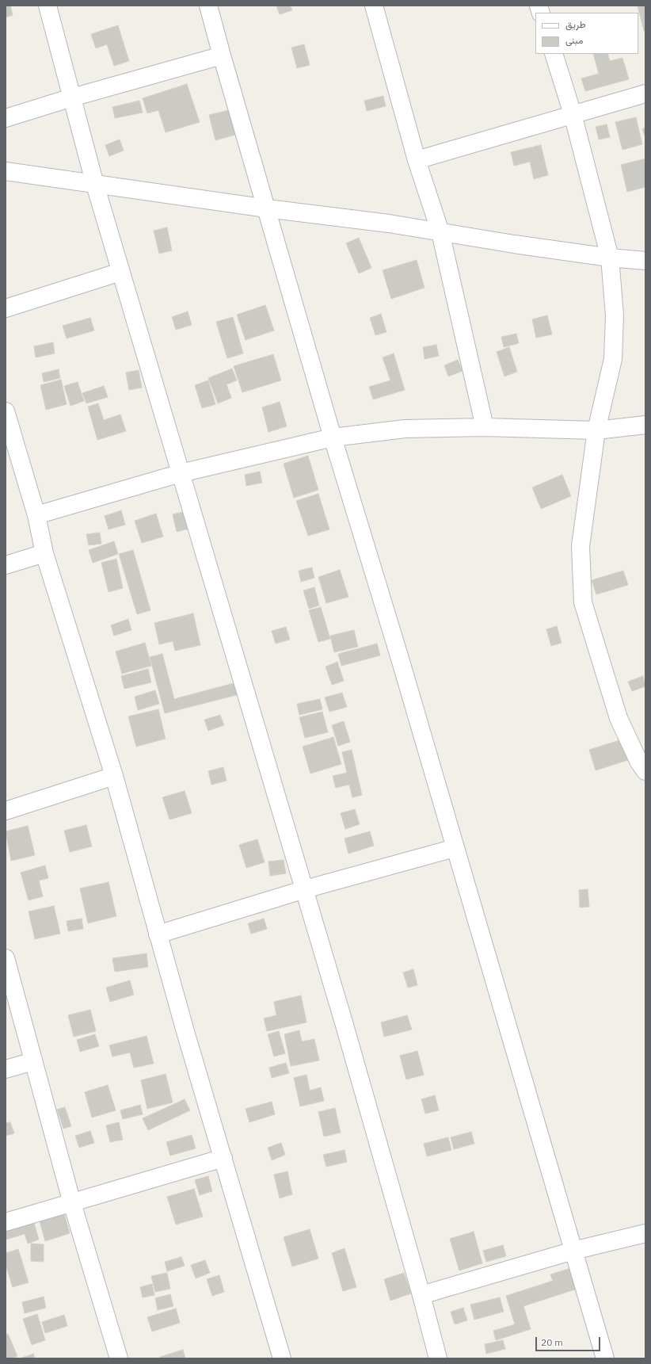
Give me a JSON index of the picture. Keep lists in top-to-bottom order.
{
  "legend": ["طريق", "مبنى"],
  "scale_bar": "20 m"
}
